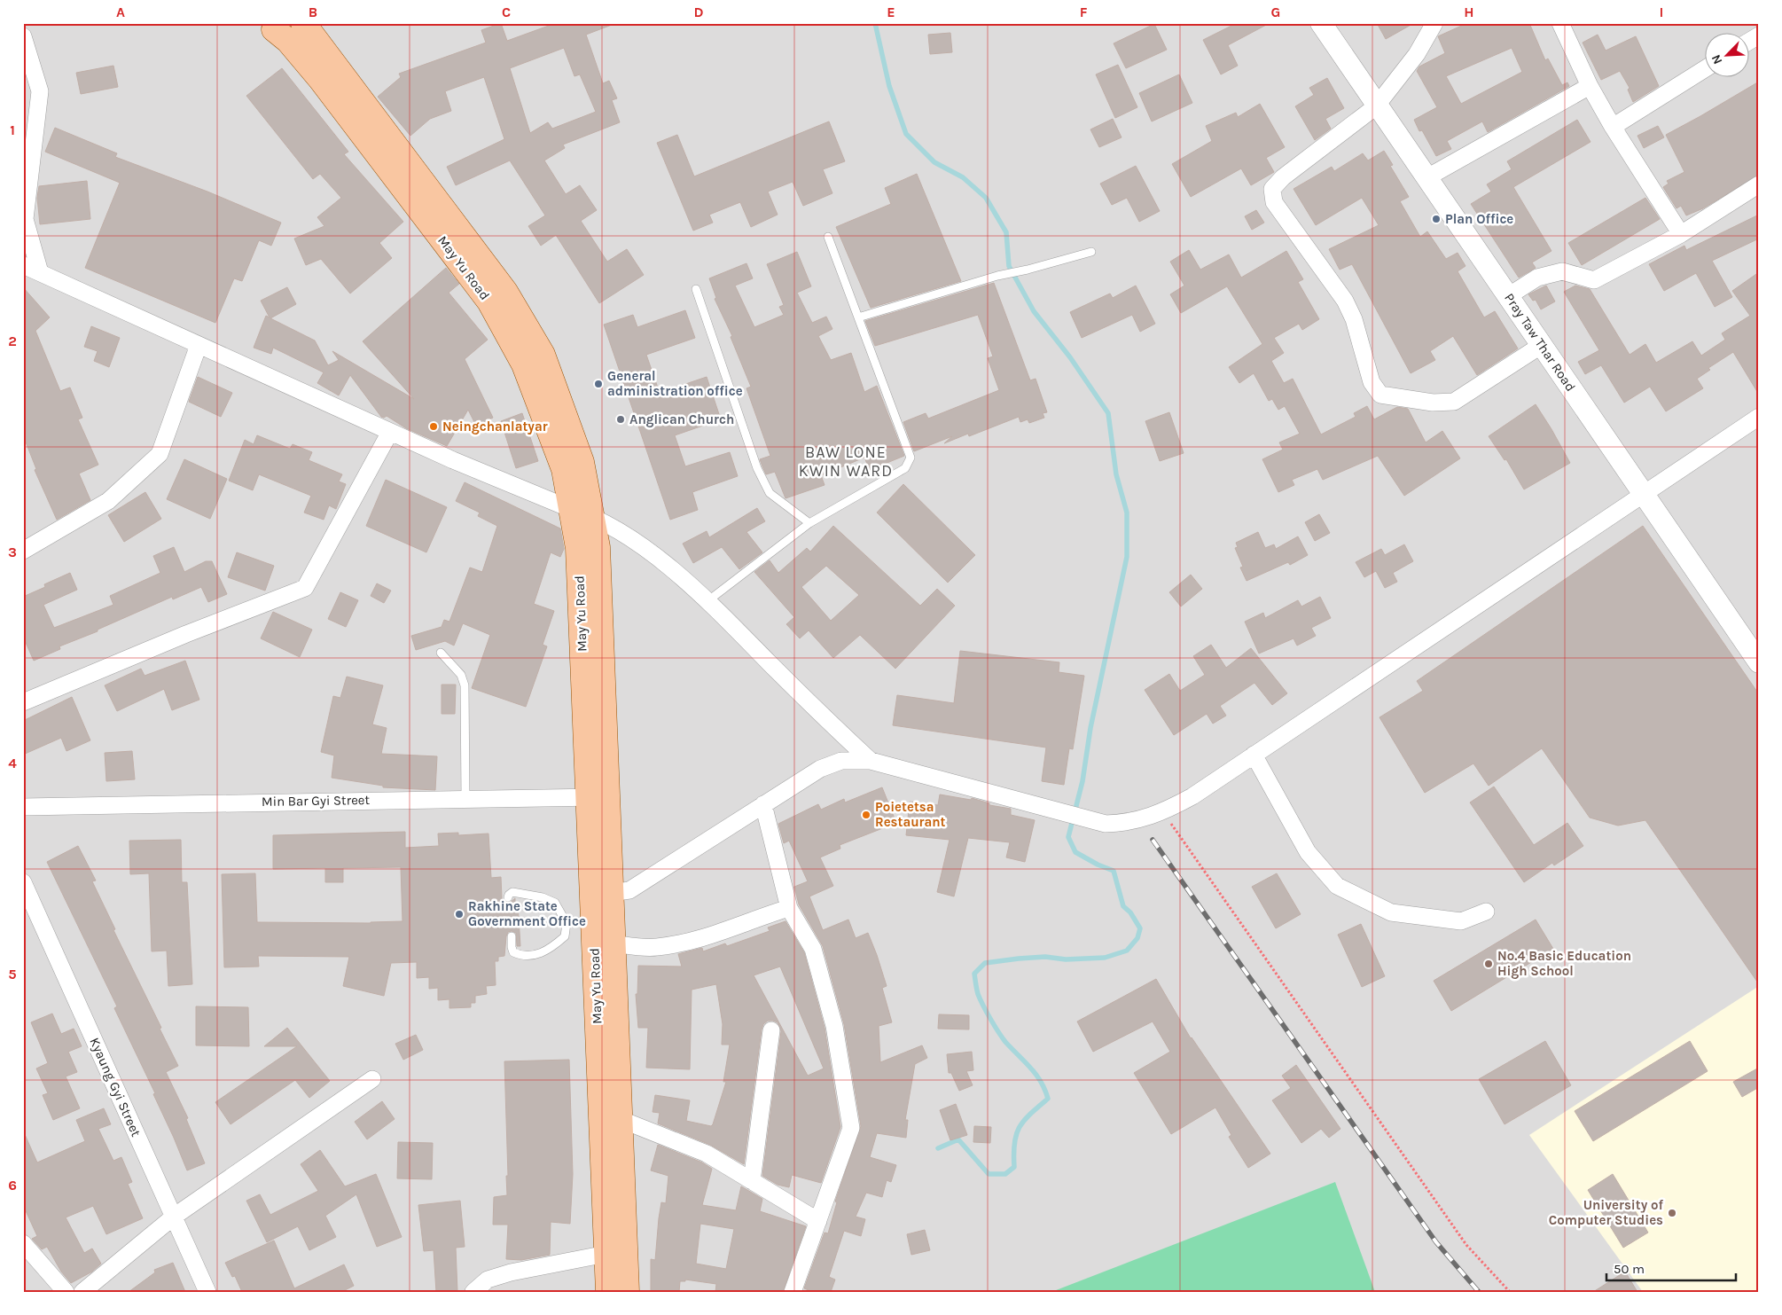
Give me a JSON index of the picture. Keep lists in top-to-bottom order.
{
  "streets": {
    "main road": ["May Yu Road"],
    "street": ["Pray Taw Thar Road", "Min Bar Gyi Street", "Kyaung Gyi Street"]
  },
  "crossings": [
    ["May Yu Road", "Min Bar Gyi Street"]
  ],
  "districts": ["BAW LONE KWIN WARD"],
  "places": [
    "Plan Office",
    "General administration office",
    "Anglican Church",
    "Neingchanlatyar",
    "Poietetsa Restaurant",
    "Rakhine State Government Office",
    "No.4 Basic Education High School",
    "University of Computer Studies"
  ],
  "scale_bar": "50 m",
  "north": "bottom left",
  "grid": {
    "columns": [
      "A",
      "B",
      "C",
      "D",
      "E",
      "F",
      "G",
      "H",
      "I"
    ],
    "rows": [
      "1",
      "2",
      "3",
      "4",
      "5",
      "6"
    ]
  }
}
